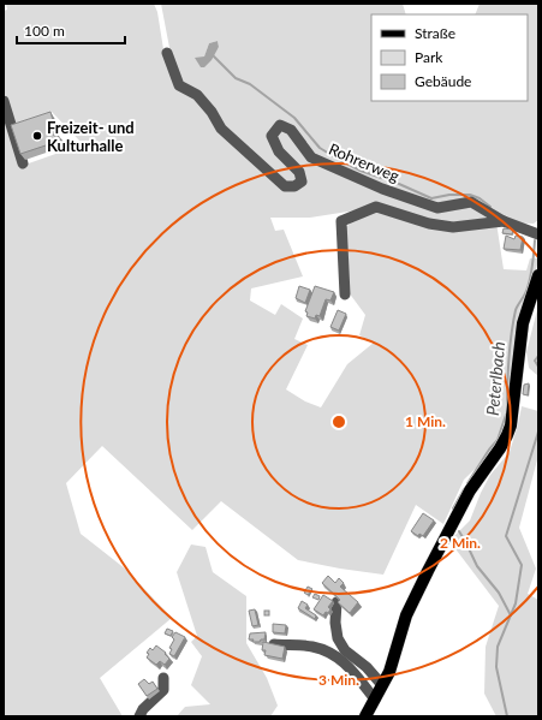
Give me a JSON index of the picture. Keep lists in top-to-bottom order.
{
  "streets": {
    "lane": ["Rohrerweg"]
  },
  "water": ["Peterlbach"],
  "places": ["Freizeit- und Kulturhalle"],
  "legend": ["Straße", "Park", "Gebäude"],
  "scale_bar": "100 m",
  "rings": ["1 Min.", "2 Min.", "3 Min."]
}
